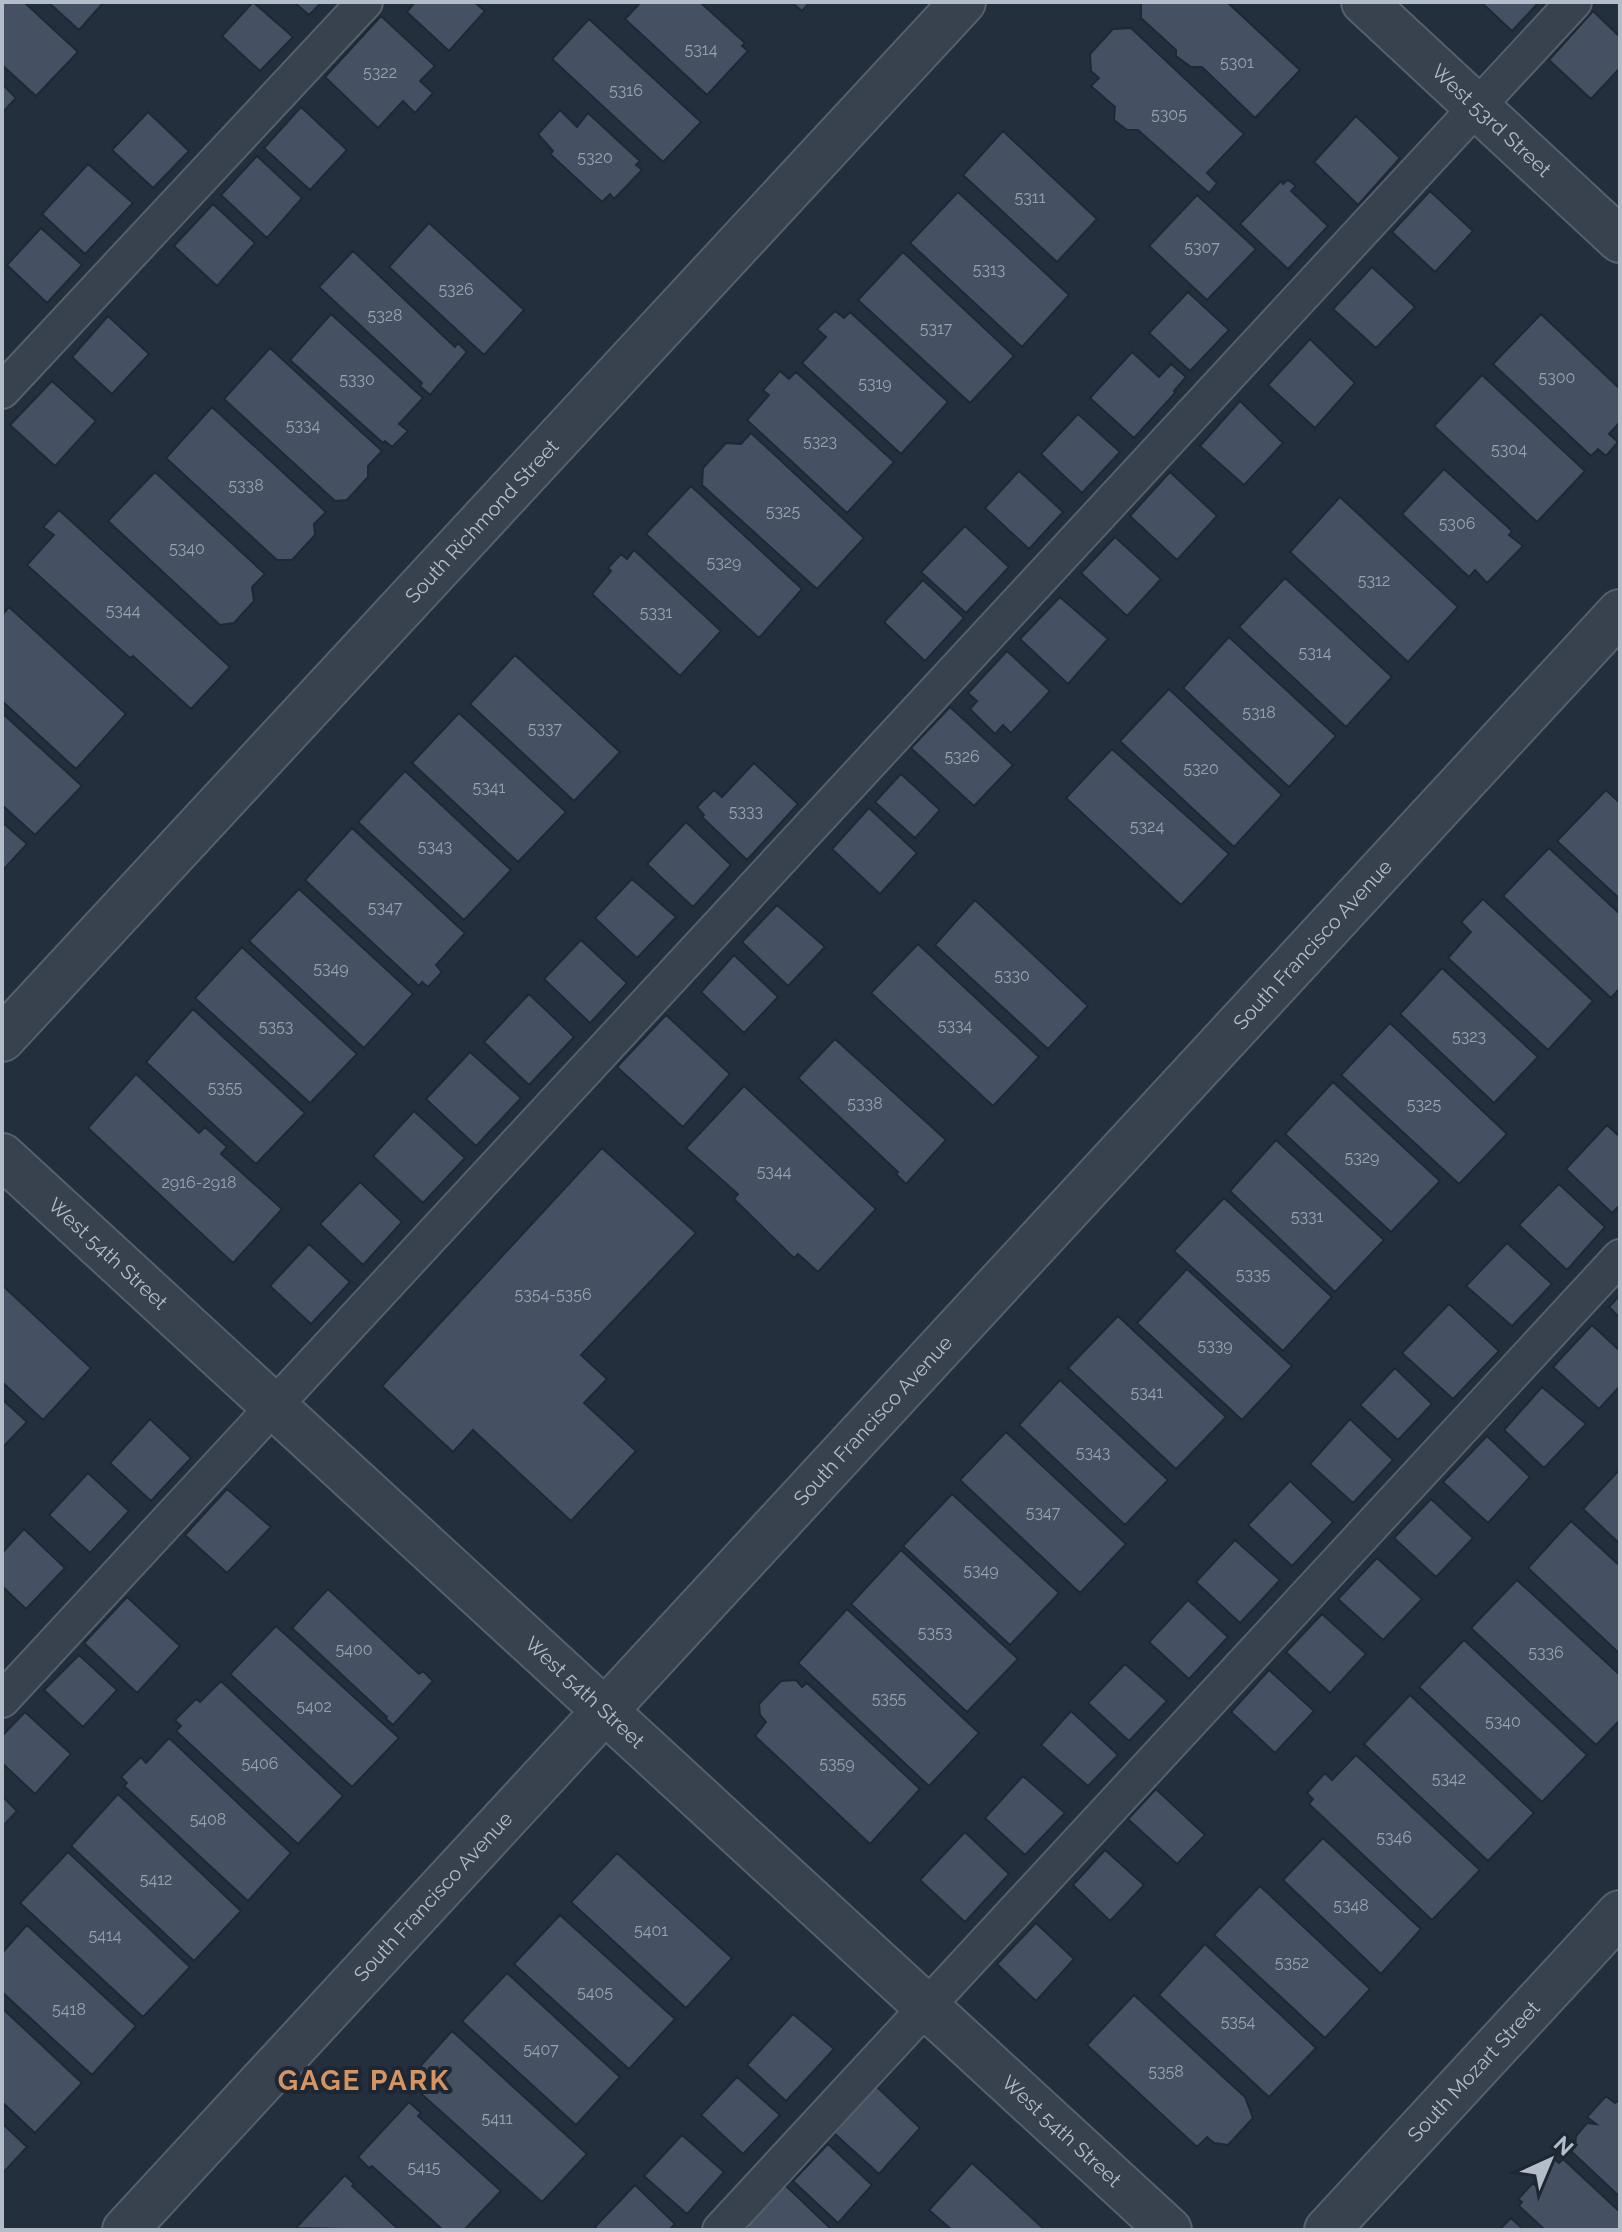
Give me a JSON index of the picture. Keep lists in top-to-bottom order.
{
  "streets": {
    "street": [
      "West 53rd Street",
      "South Richmond Street",
      "South Francisco Avenue",
      "West 54th Street",
      "South Mozart Street"
    ]
  },
  "crossings": [
    ["South Francisco Avenue", "West 54th Street"]
  ],
  "districts": ["GAGE PARK"],
  "house_numbers": [
    "5314",
    "5301",
    "5322",
    "5316",
    "5305",
    "5320",
    "5311",
    "5307",
    "5313",
    "5326",
    "5328",
    "5317",
    "5300",
    "5330",
    "5319",
    "5334",
    "5323",
    "5304",
    "5338",
    "5325",
    "5306",
    "5340",
    "5329",
    "5312",
    "5344",
    "5331",
    "5314",
    "5318",
    "5337",
    "5326",
    "5320",
    "5341",
    "5333",
    "5324",
    "5343",
    "5347",
    "5349",
    "5330",
    "5334",
    "5353",
    "5323",
    "5355",
    "5338",
    "5325",
    "5329",
    "5344",
    "2916-2918",
    "5331",
    "5335",
    "5354-5356",
    "5339",
    "5341",
    "5343",
    "5347",
    "5349",
    "5353",
    "5400",
    "5336",
    "5355",
    "5402",
    "5340",
    "5406",
    "5359",
    "5342",
    "5408",
    "5346",
    "5412",
    "5348",
    "5401",
    "5414",
    "5352",
    "5405",
    "5418",
    "5354",
    "5407",
    "5358",
    "5411",
    "5415"
  ],
  "north": "top right"
}
